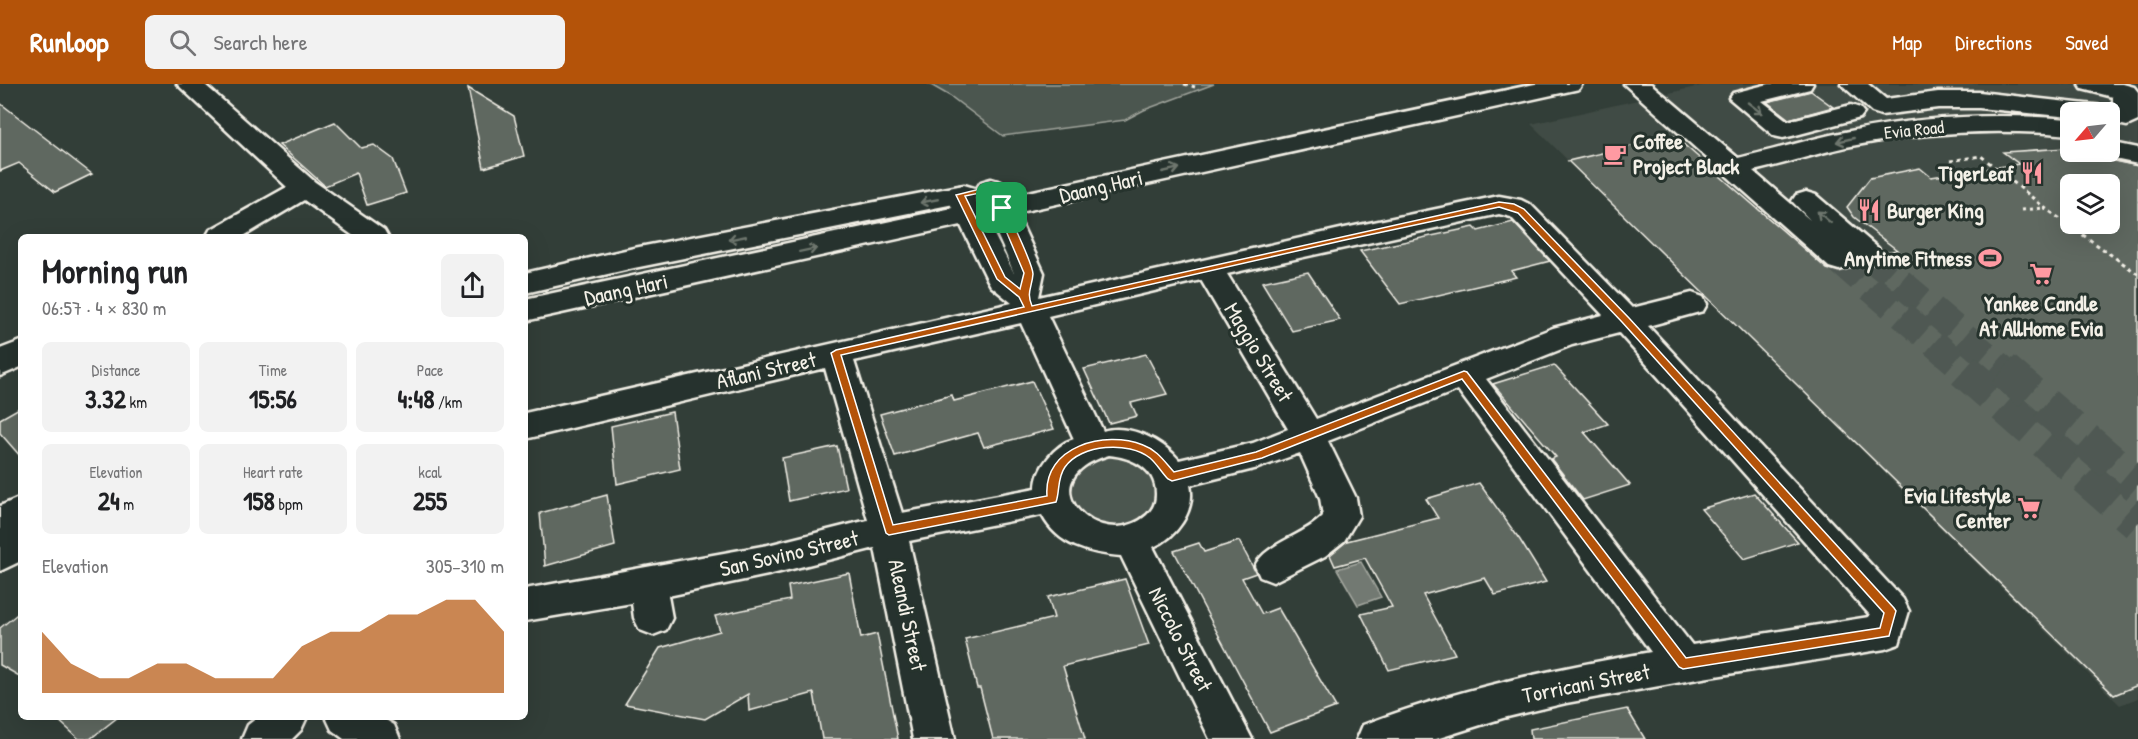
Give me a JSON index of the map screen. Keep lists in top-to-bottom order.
{
  "streets": {
    "street": [
      "Evia Road",
      "Daang Hari",
      "Maggio Street",
      "Aflani Street",
      "San Sovino Street",
      "Aleandi Street",
      "Niccolo Street",
      "Torricani Street"
    ]
  },
  "crossings": [
    ["Maggio Street", "Aflani Street"],
    ["Aflani Street", "Aleandi Street"],
    ["Aflani Street", "Torricani Street"],
    ["San Sovino Street", "Aleandi Street"],
    ["San Sovino Street", "Niccolo Street"]
  ],
  "places": {
    "cafe": ["Coffee Project Black"],
    "restaurant": ["TigerLeaf", "Burger King"],
    "sports": ["Anytime Fitness"],
    "supermarket": ["Yankee Candle At AllHome Evia", "Evia Lifestyle Center"]
  },
  "north": "bottom left",
  "page": {
    "header": "Runloop",
    "search": "Search here",
    "nav": ["Map", "Directions", "Saved"],
    "heading": ["Morning run", "06:57 · 4 × 830 m"],
    "stats": [
      ["Distance", "3.32 km"],
      ["Time", "15:56"],
      ["Pace", "4:48 /km"],
      ["Elevation", "24 m"],
      ["Heart rate", "158 bpm"],
      ["kcal", "255"]
    ],
    "chart": ["Elevation", "305–310 m"]
  }
}
